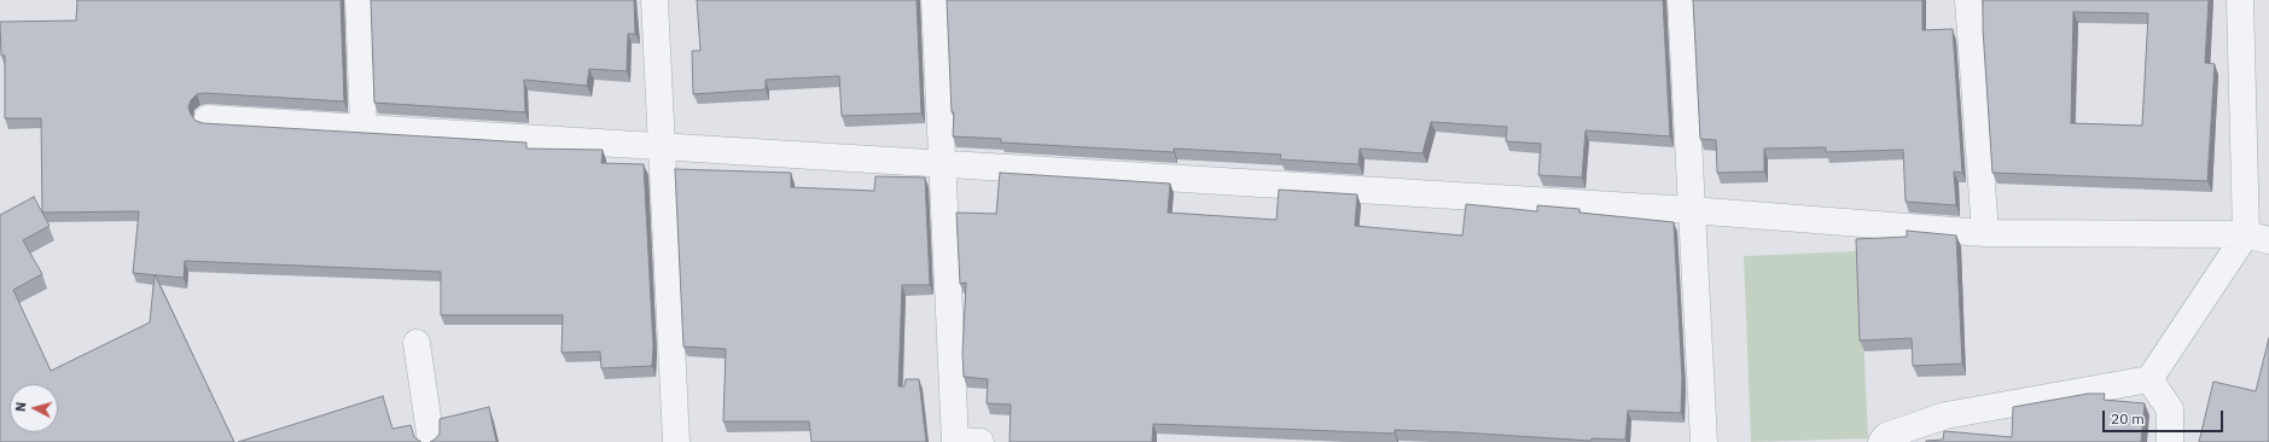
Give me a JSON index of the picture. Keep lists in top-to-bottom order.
{
  "scale_bar": "20 m",
  "north": "left"
}
